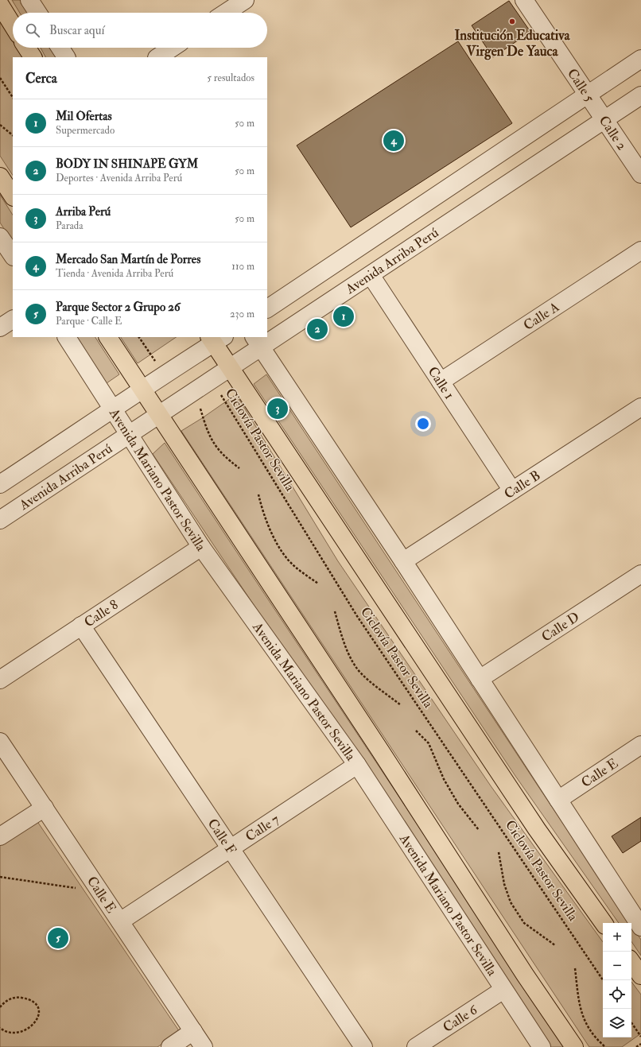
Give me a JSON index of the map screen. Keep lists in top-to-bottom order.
{
  "streets": {
    "main road": ["Avenida Mariano Pastor Sevilla"],
    "street": [
      "Calle 5",
      "Calle 2",
      "Avenida Arriba Perú",
      "Calle A",
      "Calle 1",
      "Calle B",
      "Calle 8",
      "Calle D",
      "Calle E",
      "Calle 7",
      "Calle F",
      "Calle 6"
    ],
    "path": ["Ciclovía Pastor Sevilla"]
  },
  "crossings": [
    ["Calle 5", "Calle 2"],
    ["Calle 5", "Avenida Arriba Perú"],
    ["Calle 2", "Avenida Arriba Perú"],
    ["Avenida Arriba Perú", "Calle 1"],
    ["Avenida Arriba Perú", "Ciclovía Pastor Sevilla"],
    ["Avenida Arriba Perú", "Avenida Mariano Pastor Sevilla"],
    ["Calle A", "Calle 1"],
    ["Calle 1", "Calle B"],
    ["Avenida Mariano Pastor Sevilla", "Calle 8"],
    ["Avenida Mariano Pastor Sevilla", "Calle 7"],
    ["Avenida Mariano Pastor Sevilla", "Calle 6"],
    ["Calle 8", "Calle F"],
    ["Calle E", "Calle 7"],
    ["Calle 7", "Calle F"]
  ],
  "places": ["Institución Educativa Virgen De Yauca"],
  "page": {
    "search": "Buscar aquí",
    "heading": ["Cerca", "5 resultados"],
    "list": [
      {
        "mark": "1",
        "name": "Mil Ofertas",
        "note": "Supermercado",
        "value": "50 m"
      },
      {
        "mark": "2",
        "name": "BODY IN SHINAPE GYM",
        "note": "Deportes · Avenida Arriba Perú",
        "value": "50 m"
      },
      {
        "mark": "3",
        "name": "Arriba Perú",
        "note": "Parada",
        "value": "50 m"
      },
      {
        "mark": "4",
        "name": "Mercado San Martín de Porres",
        "note": "Tienda · Avenida Arriba Perú",
        "value": "110 m"
      },
      {
        "mark": "5",
        "name": "Parque Sector 2 Grupo 26",
        "note": "Parque · Calle E",
        "value": "230 m"
      }
    ],
    "pins": [
      "4",
      "1",
      "2",
      "3",
      "5"
    ],
    "map_buttons": ["+", "−"]
  }
}
